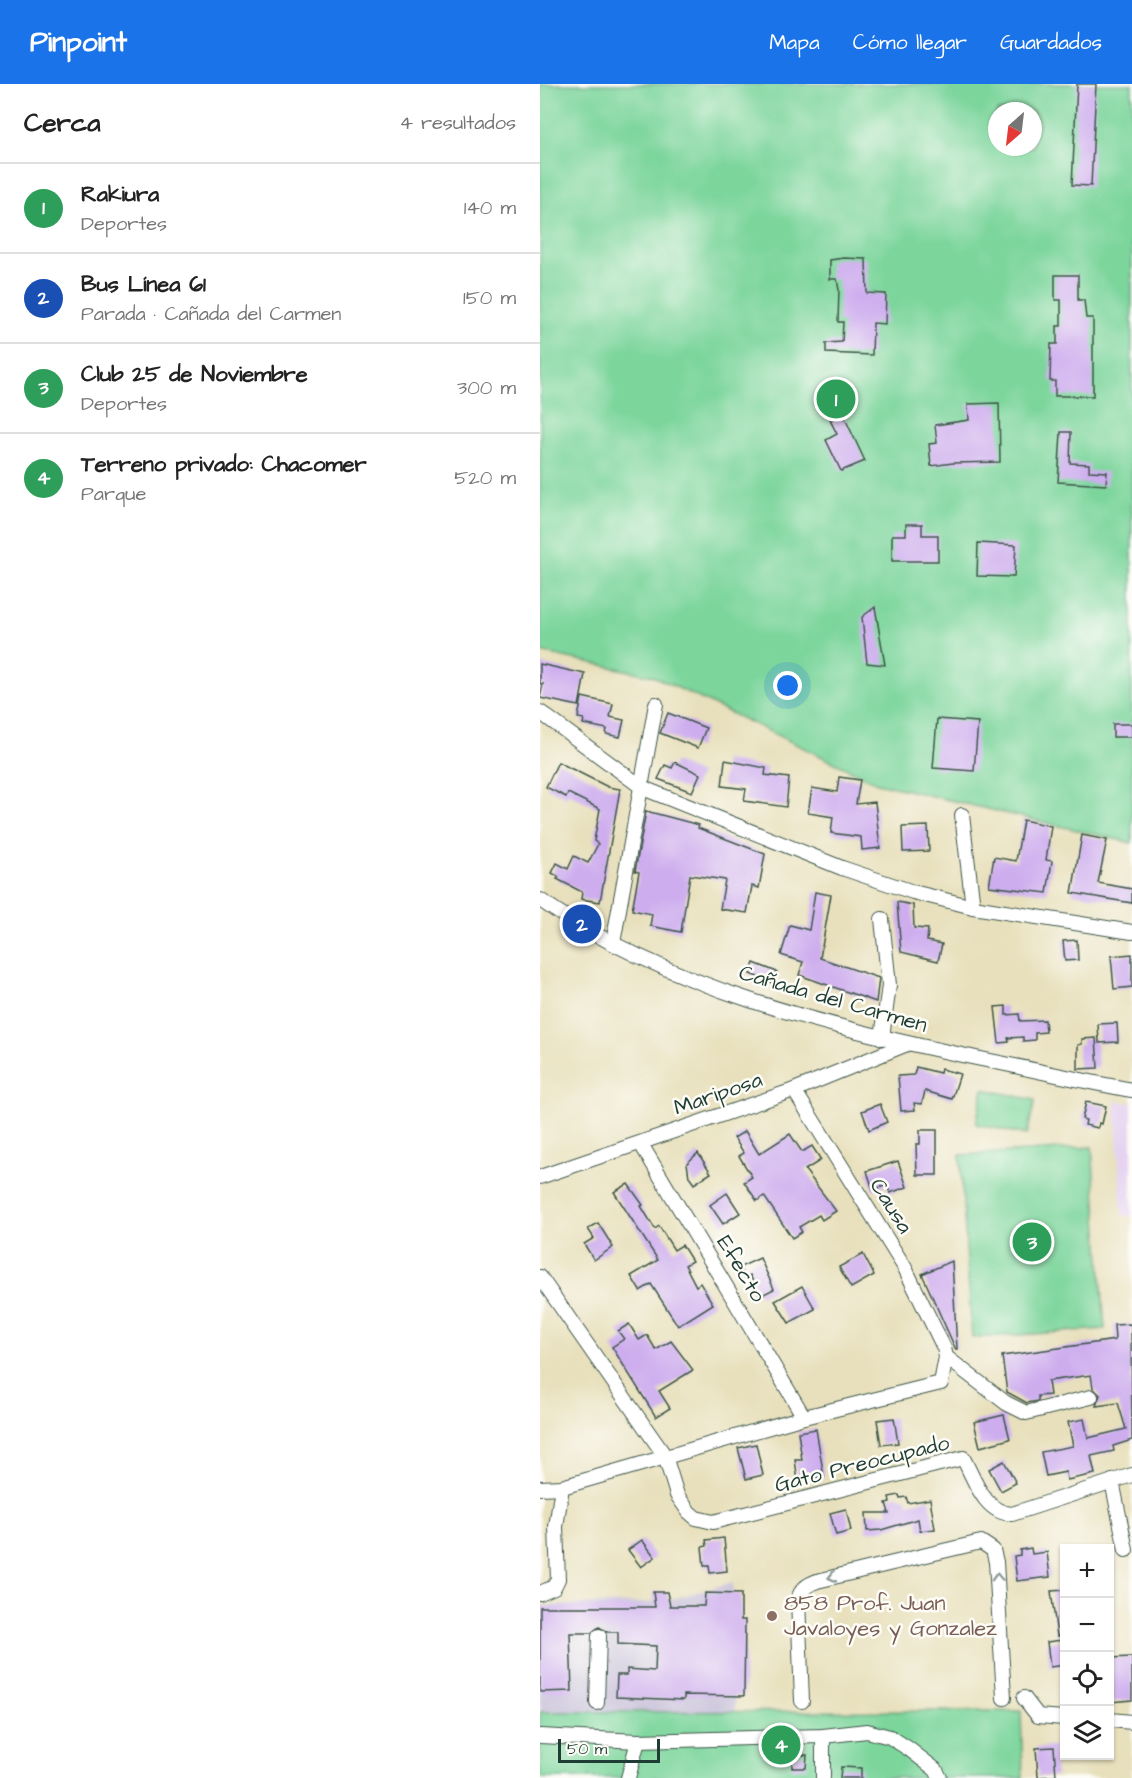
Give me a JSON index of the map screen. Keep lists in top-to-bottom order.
{
  "streets": {
    "street": [
      "Cañada del Carmen",
      "Mariposa",
      "Causa",
      "Efecto",
      "Gato Preocupado"
    ]
  },
  "crossings": [
    ["Cañada del Carmen", "Mariposa"],
    ["Mariposa", "Causa"],
    ["Mariposa", "Efecto"]
  ],
  "places": ["858 Prof. Juan Javaloyes y Gonzalez"],
  "scale_bar": "50 m",
  "north": "bottom left",
  "page": {
    "header": "Pinpoint",
    "nav": ["Mapa", "Cómo llegar", "Guardados"],
    "heading": ["Cerca", "4 resultados"],
    "list": [
      {
        "mark": "1",
        "name": "Rakiura",
        "note": "Deportes",
        "value": "140 m"
      },
      {
        "mark": "2",
        "name": "Bus Línea 61",
        "note": "Parada · Cañada del Carmen",
        "value": "150 m"
      },
      {
        "mark": "3",
        "name": "Club 25 de Noviembre",
        "note": "Deportes",
        "value": "300 m"
      },
      {
        "mark": "4",
        "name": "Terreno privado: Chacomer",
        "note": "Parque",
        "value": "520 m"
      }
    ],
    "pins": [
      "1",
      "2",
      "3",
      "4"
    ],
    "map_buttons": ["+", "−"],
    "scale": "50 m"
  }
}
